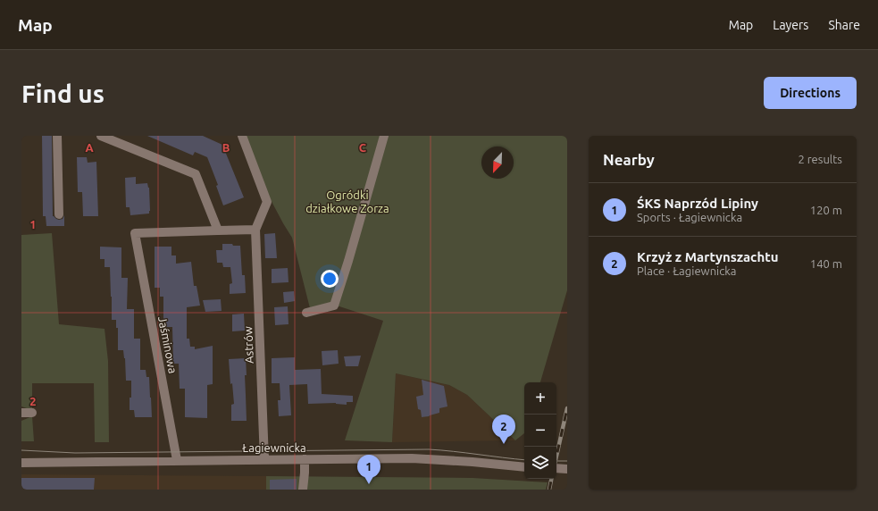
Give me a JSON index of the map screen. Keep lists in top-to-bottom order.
{
  "streets": {
    "street": ["Jaśminowa", "Astrów", "Łagiewnicka"]
  },
  "crossings": [
    ["Jaśminowa", "Łagiewnicka"],
    ["Astrów", "Łagiewnicka"]
  ],
  "parks": ["Ogródki działkowe Zorza"],
  "north": "bottom left",
  "page": {
    "header": "Map",
    "nav": ["Map", "Layers", "Share"],
    "buttons": "Directions",
    "title": "Find us",
    "heading": ["Nearby", "2 results"],
    "list": [
      {
        "mark": "1",
        "name": "ŚKS Naprzód Lipiny",
        "note": "Sports · Łagiewnicka",
        "value": "120 m"
      },
      {
        "mark": "2",
        "name": "Krzyż z Martynszachtu",
        "note": "Place · Łagiewnicka",
        "value": "140 m"
      }
    ],
    "map_buttons": ["+", "−"],
    "pins": ["2", "1"]
  },
  "grid": {
    "columns": ["A", "B", "C"],
    "rows": ["1", "2"]
  }
}
